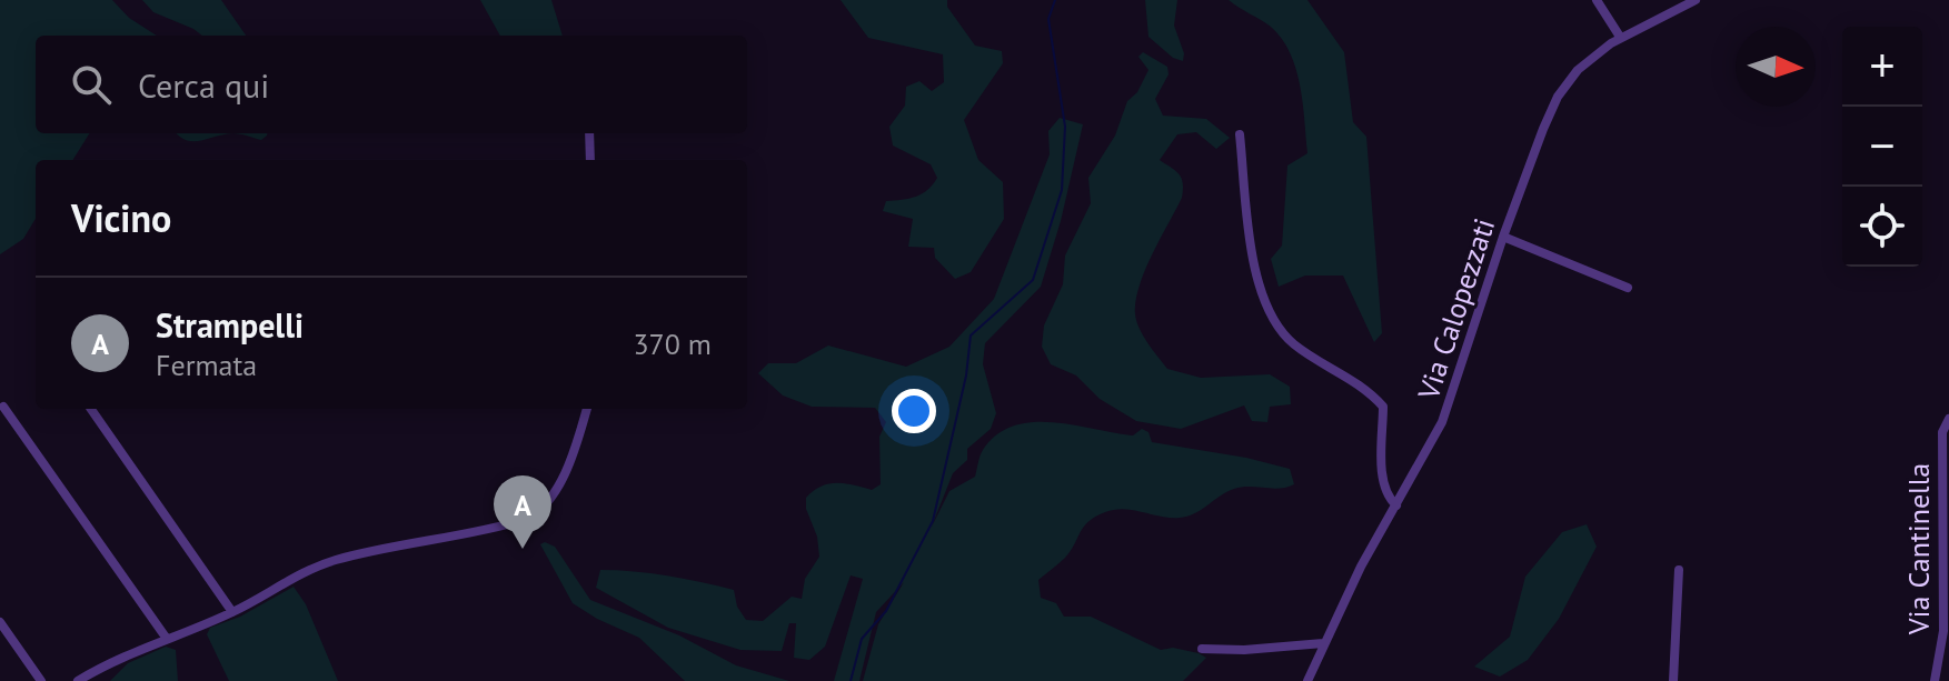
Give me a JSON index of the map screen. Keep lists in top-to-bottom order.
{
  "streets": {
    "street": ["Via Calopezzati", "Via Cantinella"]
  },
  "north": "right",
  "page": {
    "map_buttons": ["+", "−"],
    "search": "Cerca qui",
    "heading": "Vicino",
    "list": [
      {
        "mark": "A",
        "name": "Strampelli",
        "note": "Fermata",
        "value": "370 m"
      }
    ],
    "pins": "A"
  }
}
